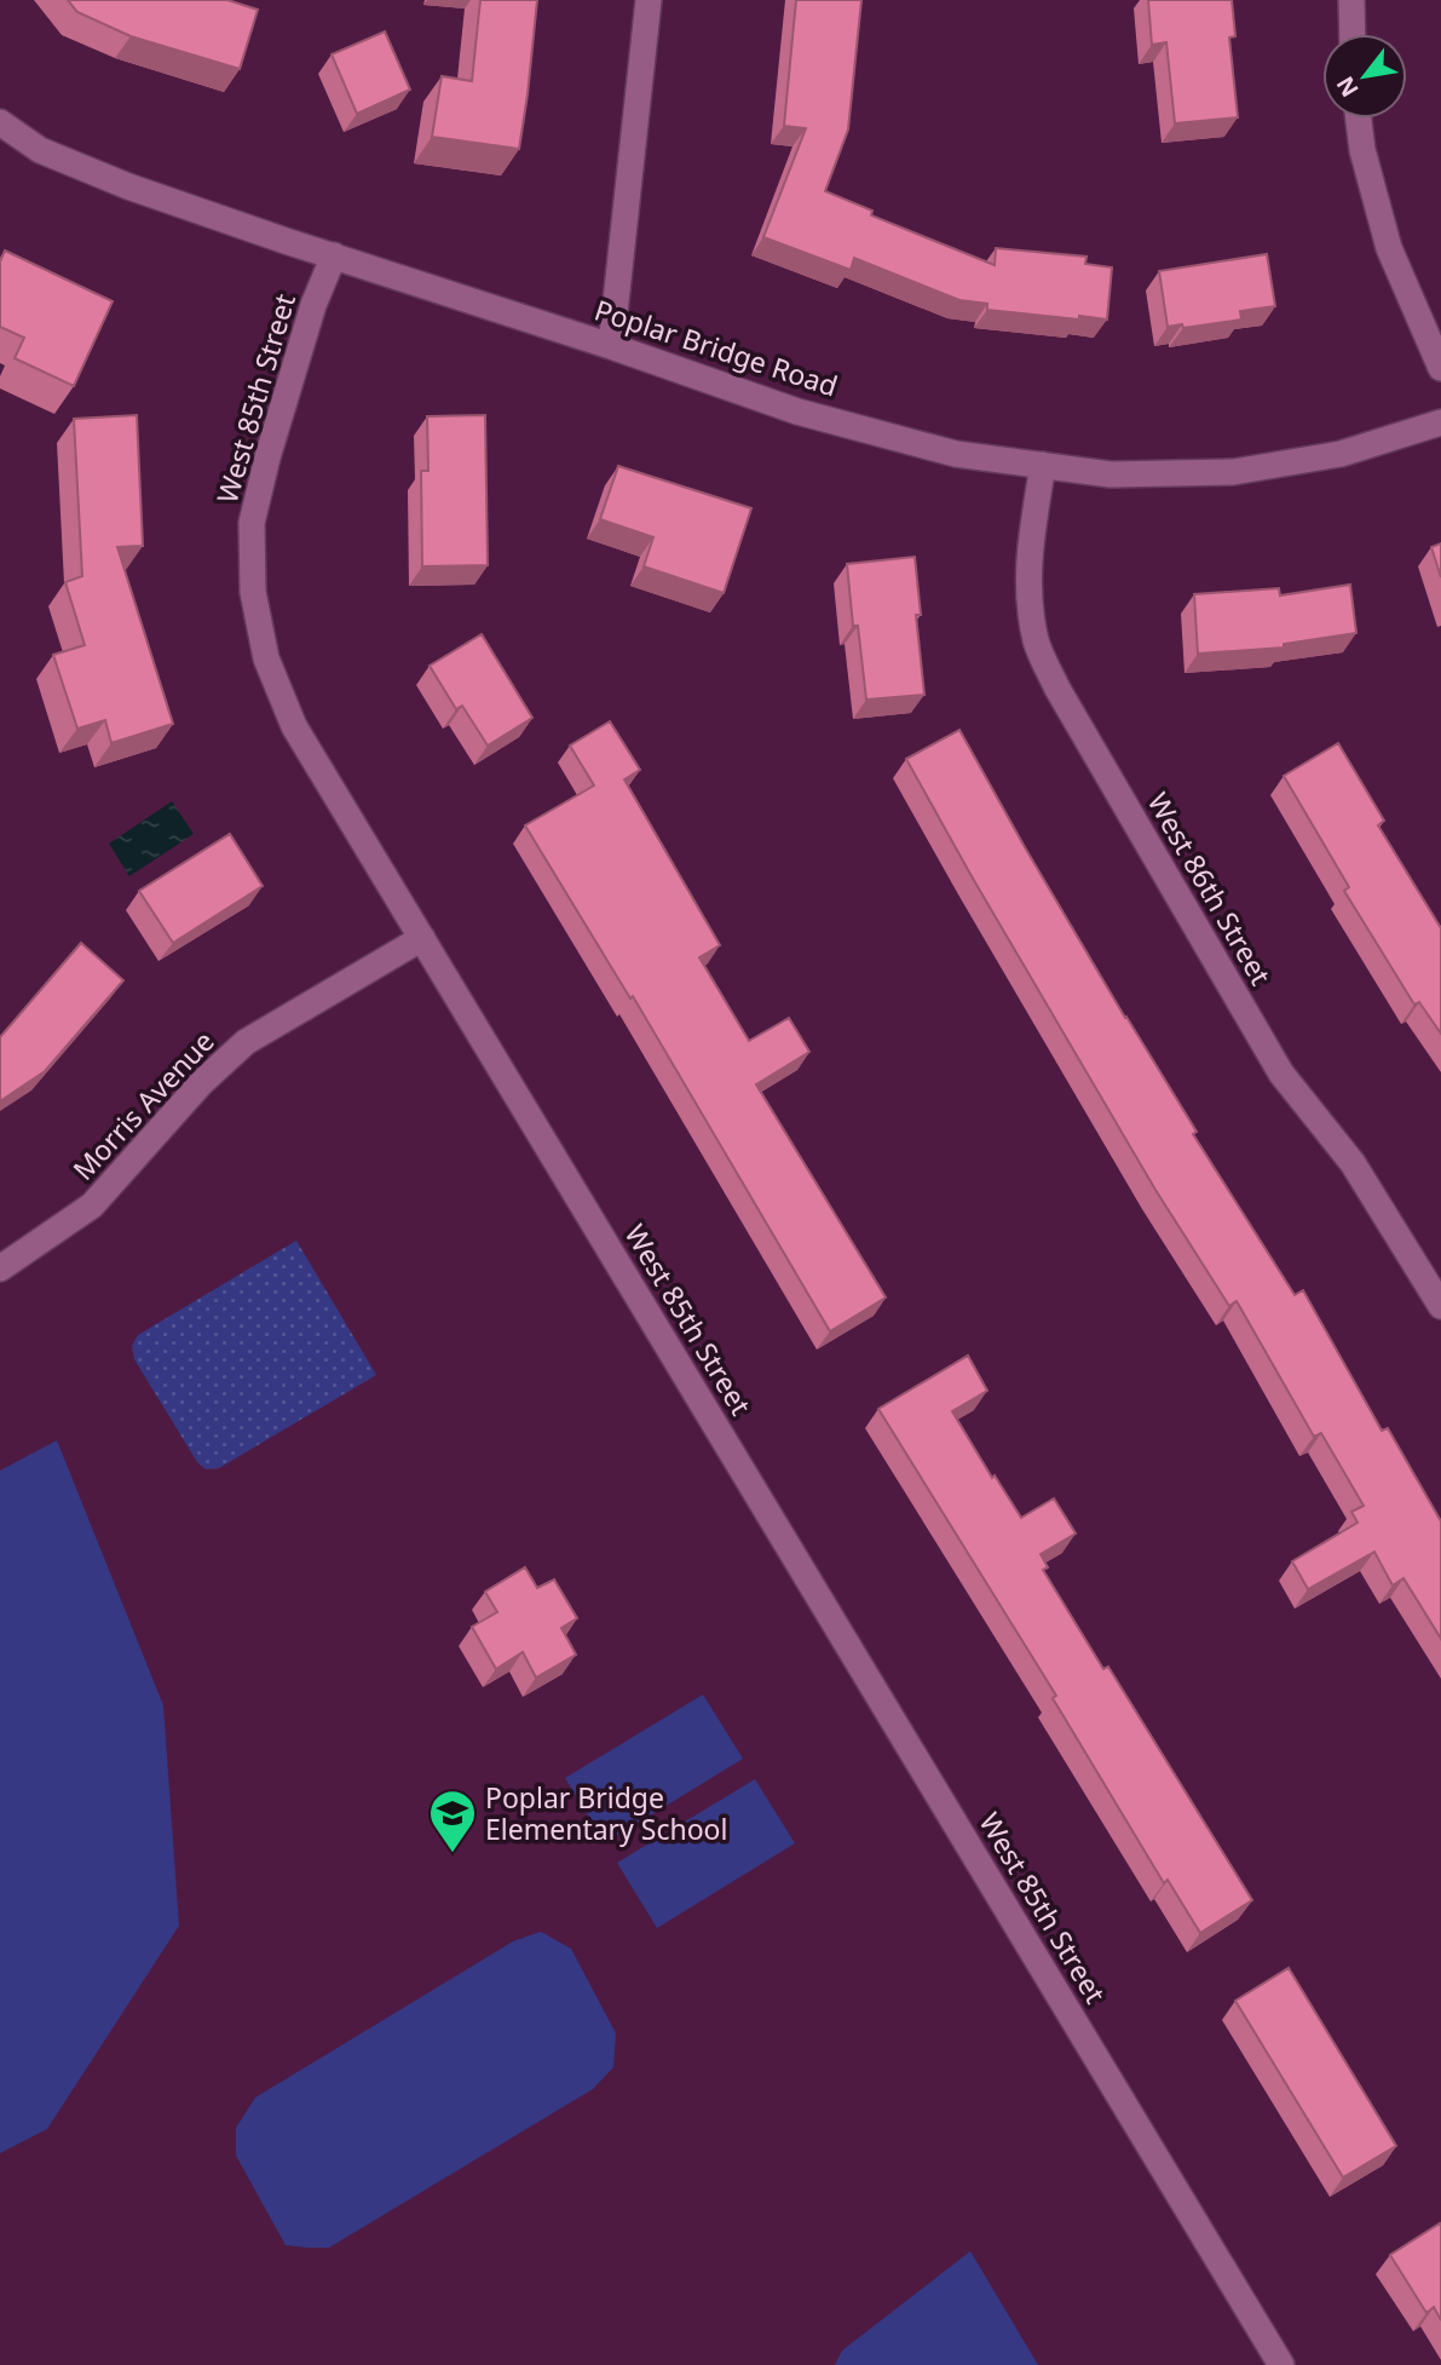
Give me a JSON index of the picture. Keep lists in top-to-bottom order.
{
  "streets": {
    "street": [
      "Poplar Bridge Road",
      "West 85th Street",
      "West 86th Street",
      "Morris Avenue"
    ]
  },
  "crossings": [
    ["Poplar Bridge Road", "West 85th Street"],
    ["Poplar Bridge Road", "West 86th Street"],
    ["West 85th Street", "Morris Avenue"]
  ],
  "places": {
    "school or university": ["Poplar Bridge Elementary School"]
  },
  "north": "bottom left"
}
